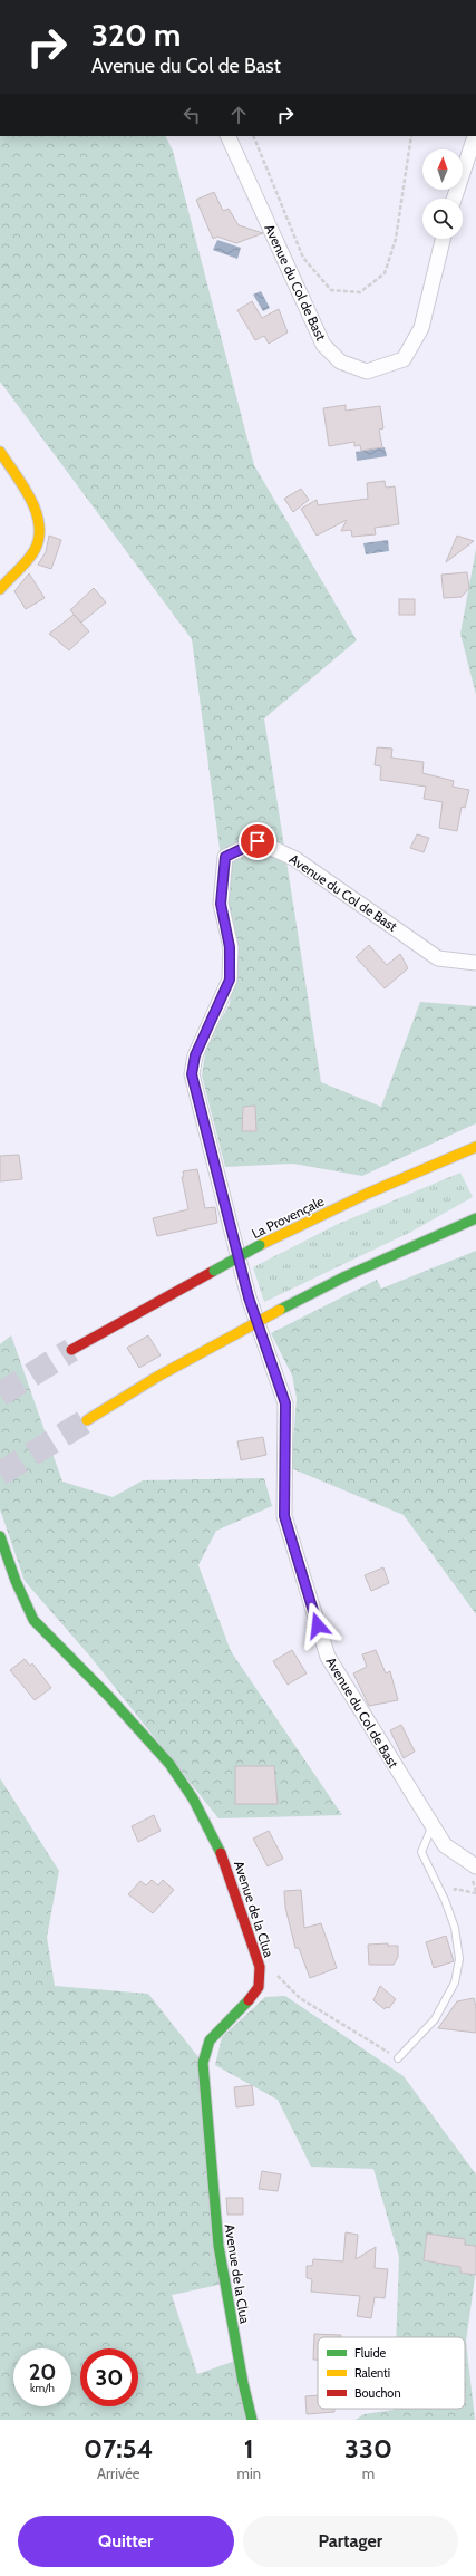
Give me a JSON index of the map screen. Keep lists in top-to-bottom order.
{
  "streets": {
    "main road": ["La Provençale", "Avenue de la Clua"],
    "street": ["Avenue du Col de Bast"]
  },
  "legend": ["Fluide", "Ralenti", "Bouchon"],
  "north": "top",
  "page": {
    "turn": ["320 m", "Avenue du Col de Bast"],
    "speed": "20 km/h",
    "limit": "30",
    "eta": [
      "07:54",
      "Arrivée",
      "1",
      "min",
      "330",
      "m"
    ],
    "buttons": ["Quitter", "Partager"]
  }
}
